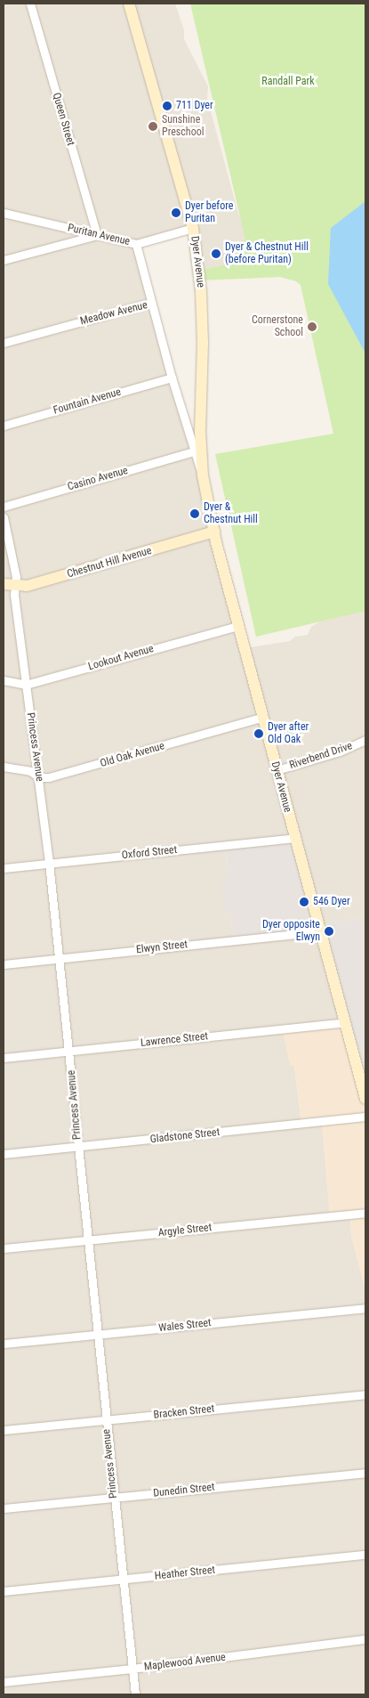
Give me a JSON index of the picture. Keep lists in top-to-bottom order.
{
  "streets": {
    "main road": ["Dyer Avenue", "Chestnut Hill Avenue"],
    "street": [
      "Queen Street",
      "Puritan Avenue",
      "Meadow Avenue",
      "Fountain Avenue",
      "Casino Avenue",
      "Lookout Avenue",
      "Princess Avenue",
      "Old Oak Avenue",
      "Riverbend Drive",
      "Oxford Street",
      "Elwyn Street",
      "Lawrence Street",
      "Gladstone Street",
      "Argyle Street",
      "Wales Street",
      "Bracken Street",
      "Dunedin Street",
      "Heather Street",
      "Maplewood Avenue"
    ]
  },
  "crossings": [
    ["Queen Street", "Puritan Avenue"],
    ["Puritan Avenue", "Meadow Avenue"],
    ["Dyer Avenue", "Meadow Avenue"],
    ["Dyer Avenue", "Fountain Avenue"],
    ["Dyer Avenue", "Casino Avenue"],
    ["Dyer Avenue", "Chestnut Hill Avenue"],
    ["Dyer Avenue", "Lookout Avenue"],
    ["Dyer Avenue", "Old Oak Avenue"],
    ["Dyer Avenue", "Riverbend Drive"],
    ["Dyer Avenue", "Oxford Street"],
    ["Dyer Avenue", "Elwyn Street"],
    ["Dyer Avenue", "Lawrence Street"],
    ["Meadow Avenue", "Fountain Avenue"],
    ["Chestnut Hill Avenue", "Princess Avenue"],
    ["Lookout Avenue", "Princess Avenue"],
    ["Princess Avenue", "Old Oak Avenue"],
    ["Princess Avenue", "Oxford Street"],
    ["Princess Avenue", "Elwyn Street"],
    ["Princess Avenue", "Lawrence Street"],
    ["Princess Avenue", "Gladstone Street"],
    ["Princess Avenue", "Argyle Street"],
    ["Princess Avenue", "Wales Street"],
    ["Princess Avenue", "Bracken Street"],
    ["Princess Avenue", "Dunedin Street"],
    ["Princess Avenue", "Heather Street"],
    ["Princess Avenue", "Maplewood Avenue"]
  ],
  "parks": ["Randall Park"],
  "places": [
    "711 Dyer",
    "Sunshine Preschool",
    "Dyer before Puritan",
    "Dyer & Chestnut Hill (before Puritan)",
    "Cornerstone School",
    "Dyer & Chestnut Hill",
    "Dyer after Old Oak",
    "546 Dyer",
    "Dyer opposite Elwyn"
  ]
}
